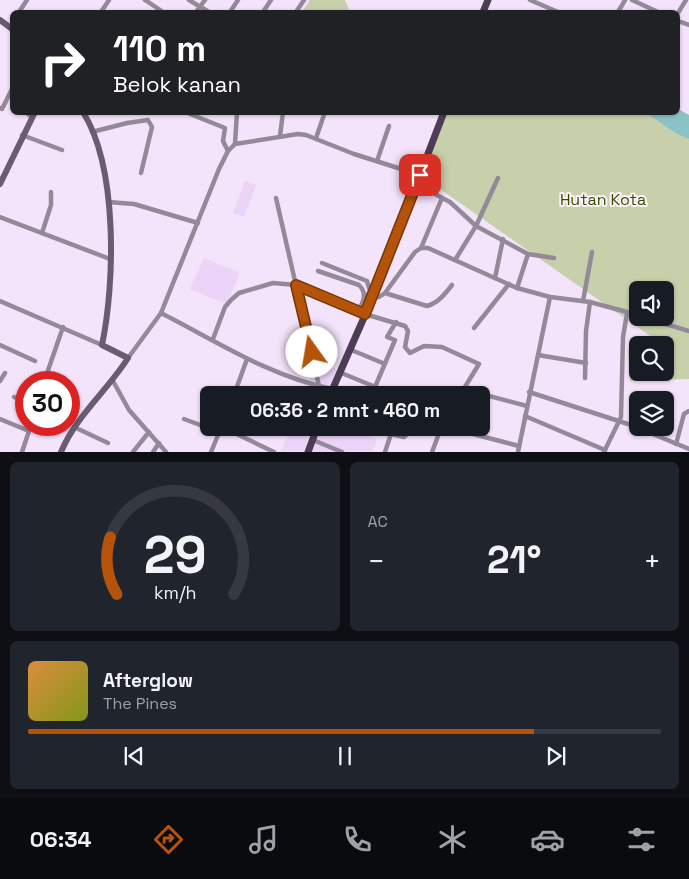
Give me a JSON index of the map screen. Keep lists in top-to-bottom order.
{
  "parks": ["Hutan Kota"],
  "page": {
    "turn": ["110 m", "Belok kanan"],
    "limit": "30",
    "trip": "06:36 · 2 mnt · 460 m",
    "tile": "AC",
    "heat": ["−", "21°", "+"],
    "song": ["Afterglow", "The Pines"],
    "tabs": "06:34",
    "gauge": ["29", "km/h"]
  }
}
